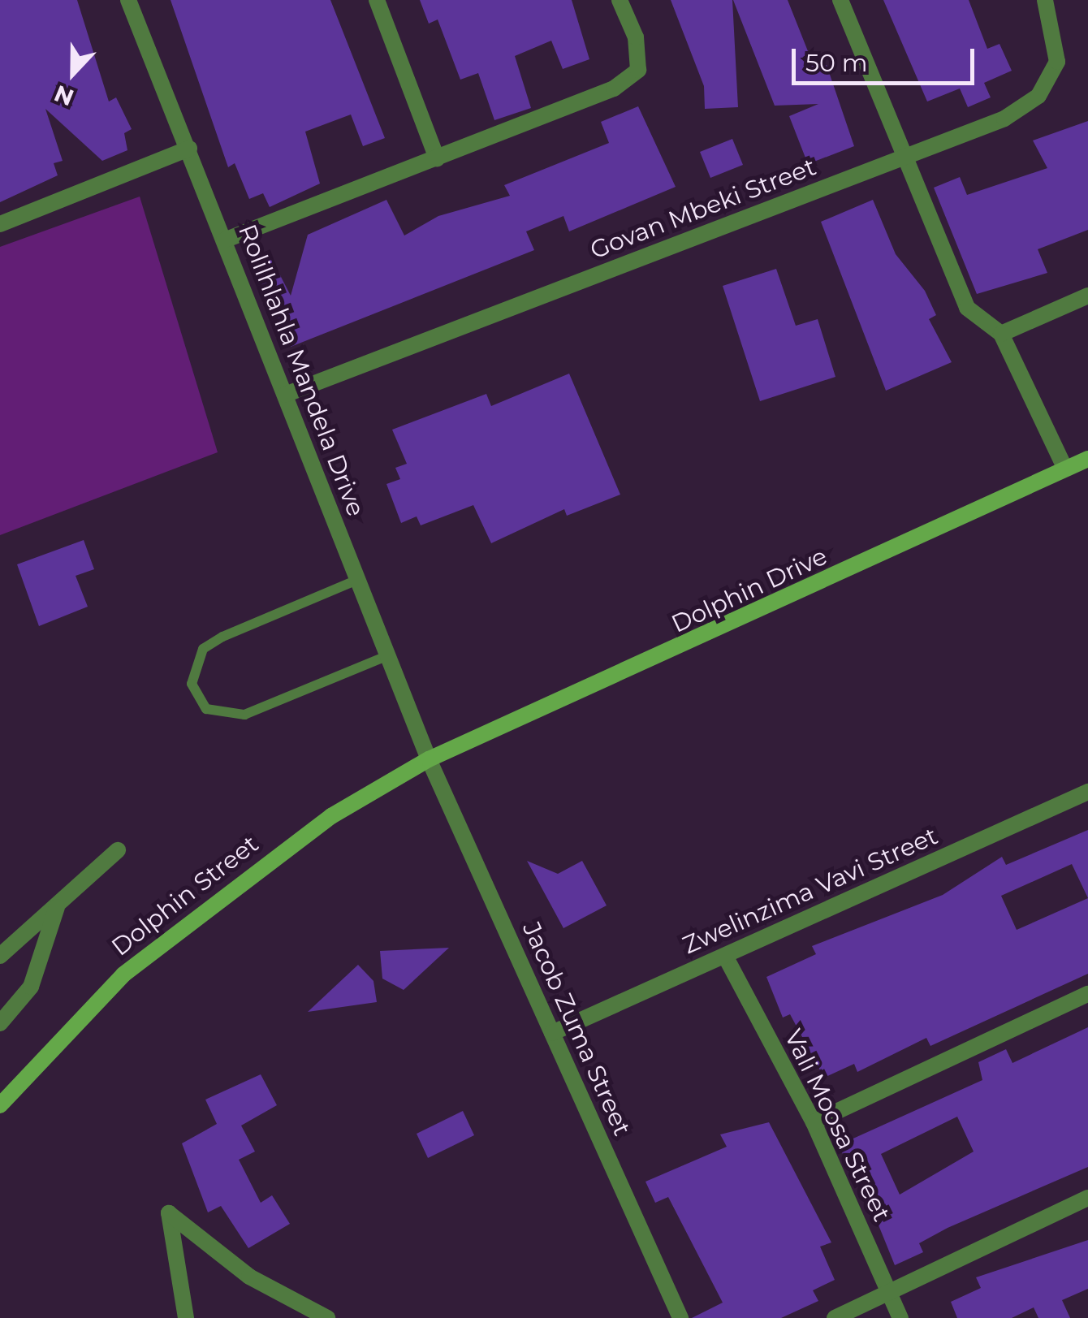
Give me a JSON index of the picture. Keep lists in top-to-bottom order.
{
  "streets": {
    "street": [
      "Govan Mbeki Street",
      "Rolilhlahla Mandela Drive",
      "Dolphin Drive",
      "Zwelinzima Vavi Street",
      "Dolphin Street",
      "Jacob Zuma Street",
      "Vali Moosa Street"
    ]
  },
  "crossings": [
    ["Govan Mbeki Street", "Rolilhlahla Mandela Drive"],
    ["Rolilhlahla Mandela Drive", "Dolphin Drive"],
    ["Rolilhlahla Mandela Drive", "Dolphin Street"],
    ["Rolilhlahla Mandela Drive", "Jacob Zuma Street"],
    ["Dolphin Drive", "Dolphin Street"],
    ["Dolphin Drive", "Jacob Zuma Street"],
    ["Zwelinzima Vavi Street", "Jacob Zuma Street"],
    ["Zwelinzima Vavi Street", "Vali Moosa Street"],
    ["Dolphin Street", "Jacob Zuma Street"]
  ],
  "scale_bar": "50 m",
  "north": "bottom"
}
